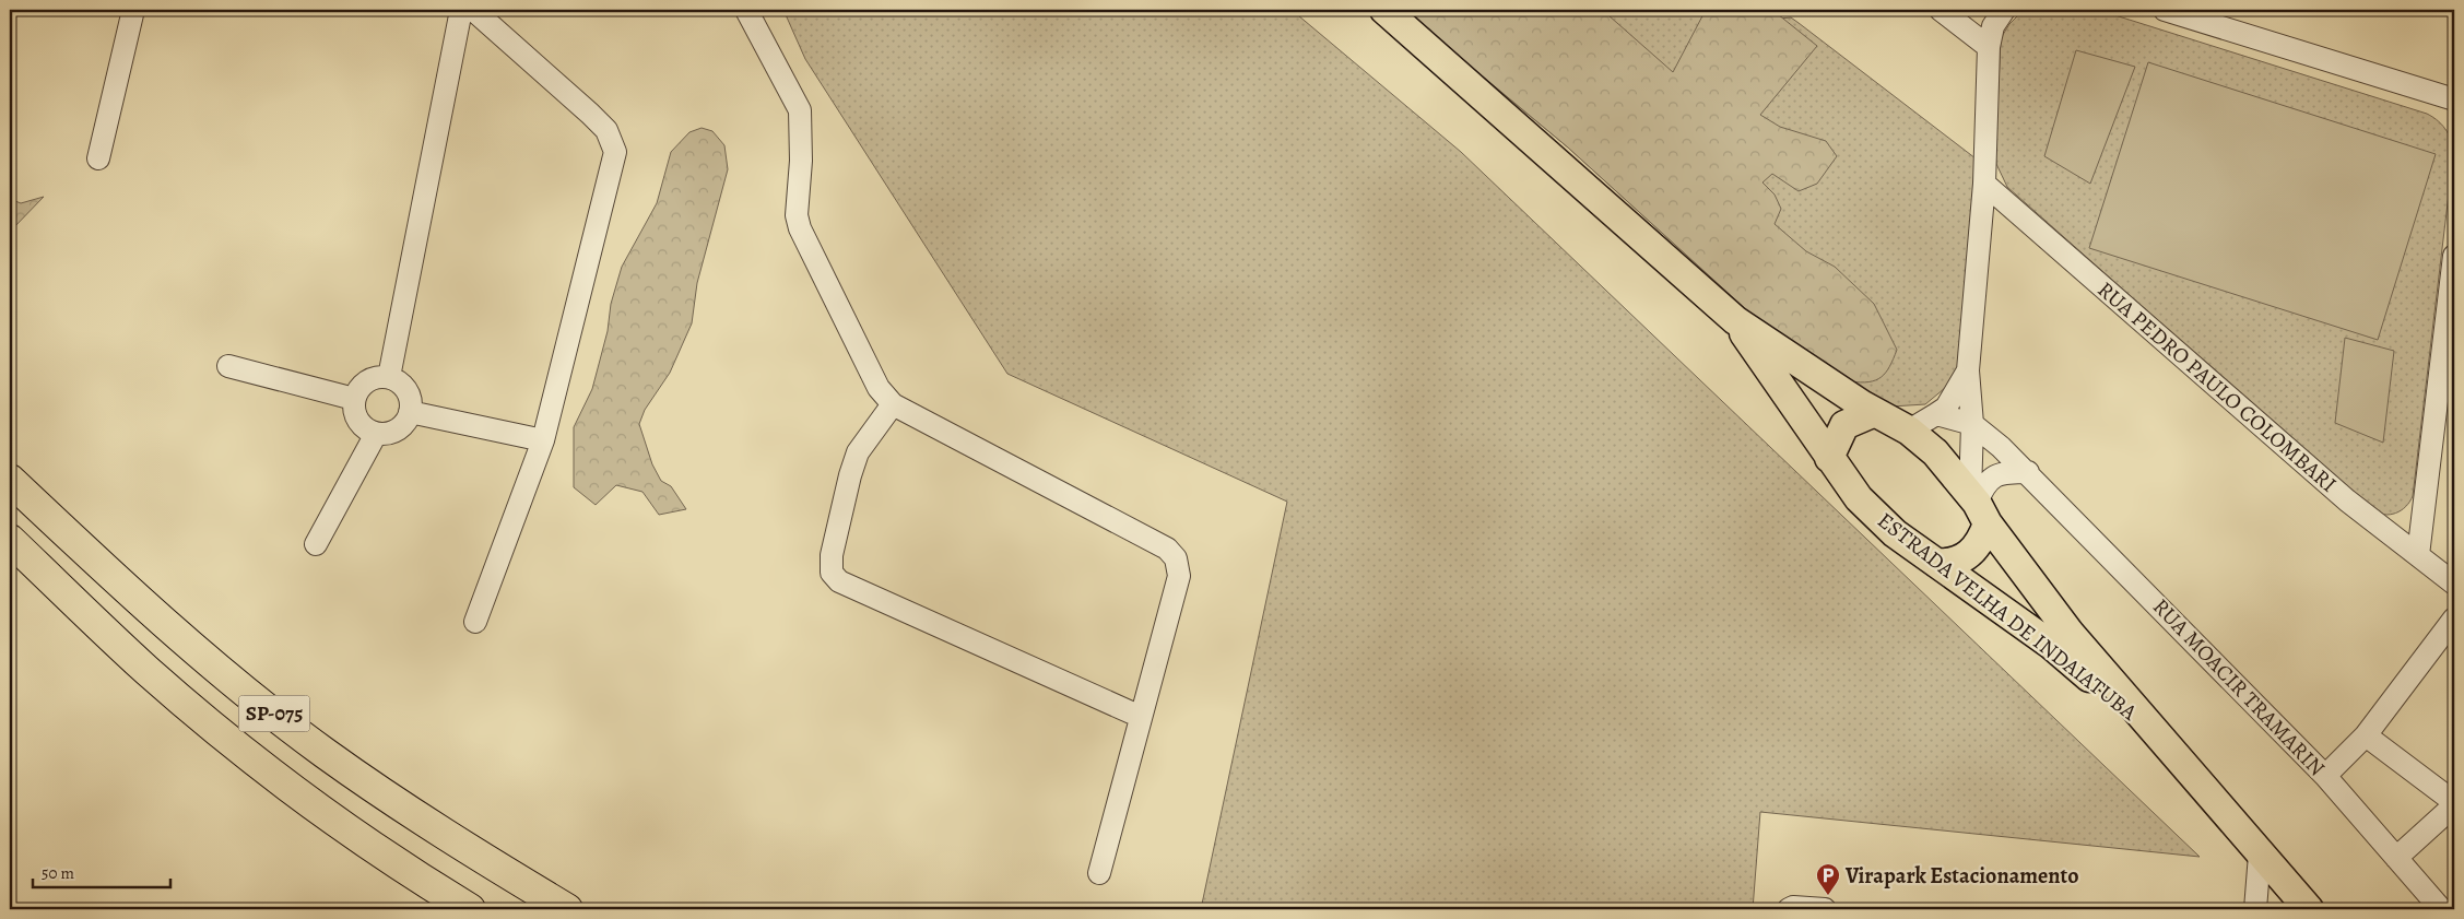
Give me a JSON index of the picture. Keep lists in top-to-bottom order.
{
  "streets": {
    "highway": ["SP-075"],
    "main road": ["ESTRADA VELHA DE INDAIATUBA"],
    "street": ["RUA PEDRO PAULO COLOMBARI", "RUA MOACIR TRAMARIN"]
  },
  "places": {
    "parking": ["Virapark Estacionamento"]
  },
  "scale_bar": "50 m"
}
